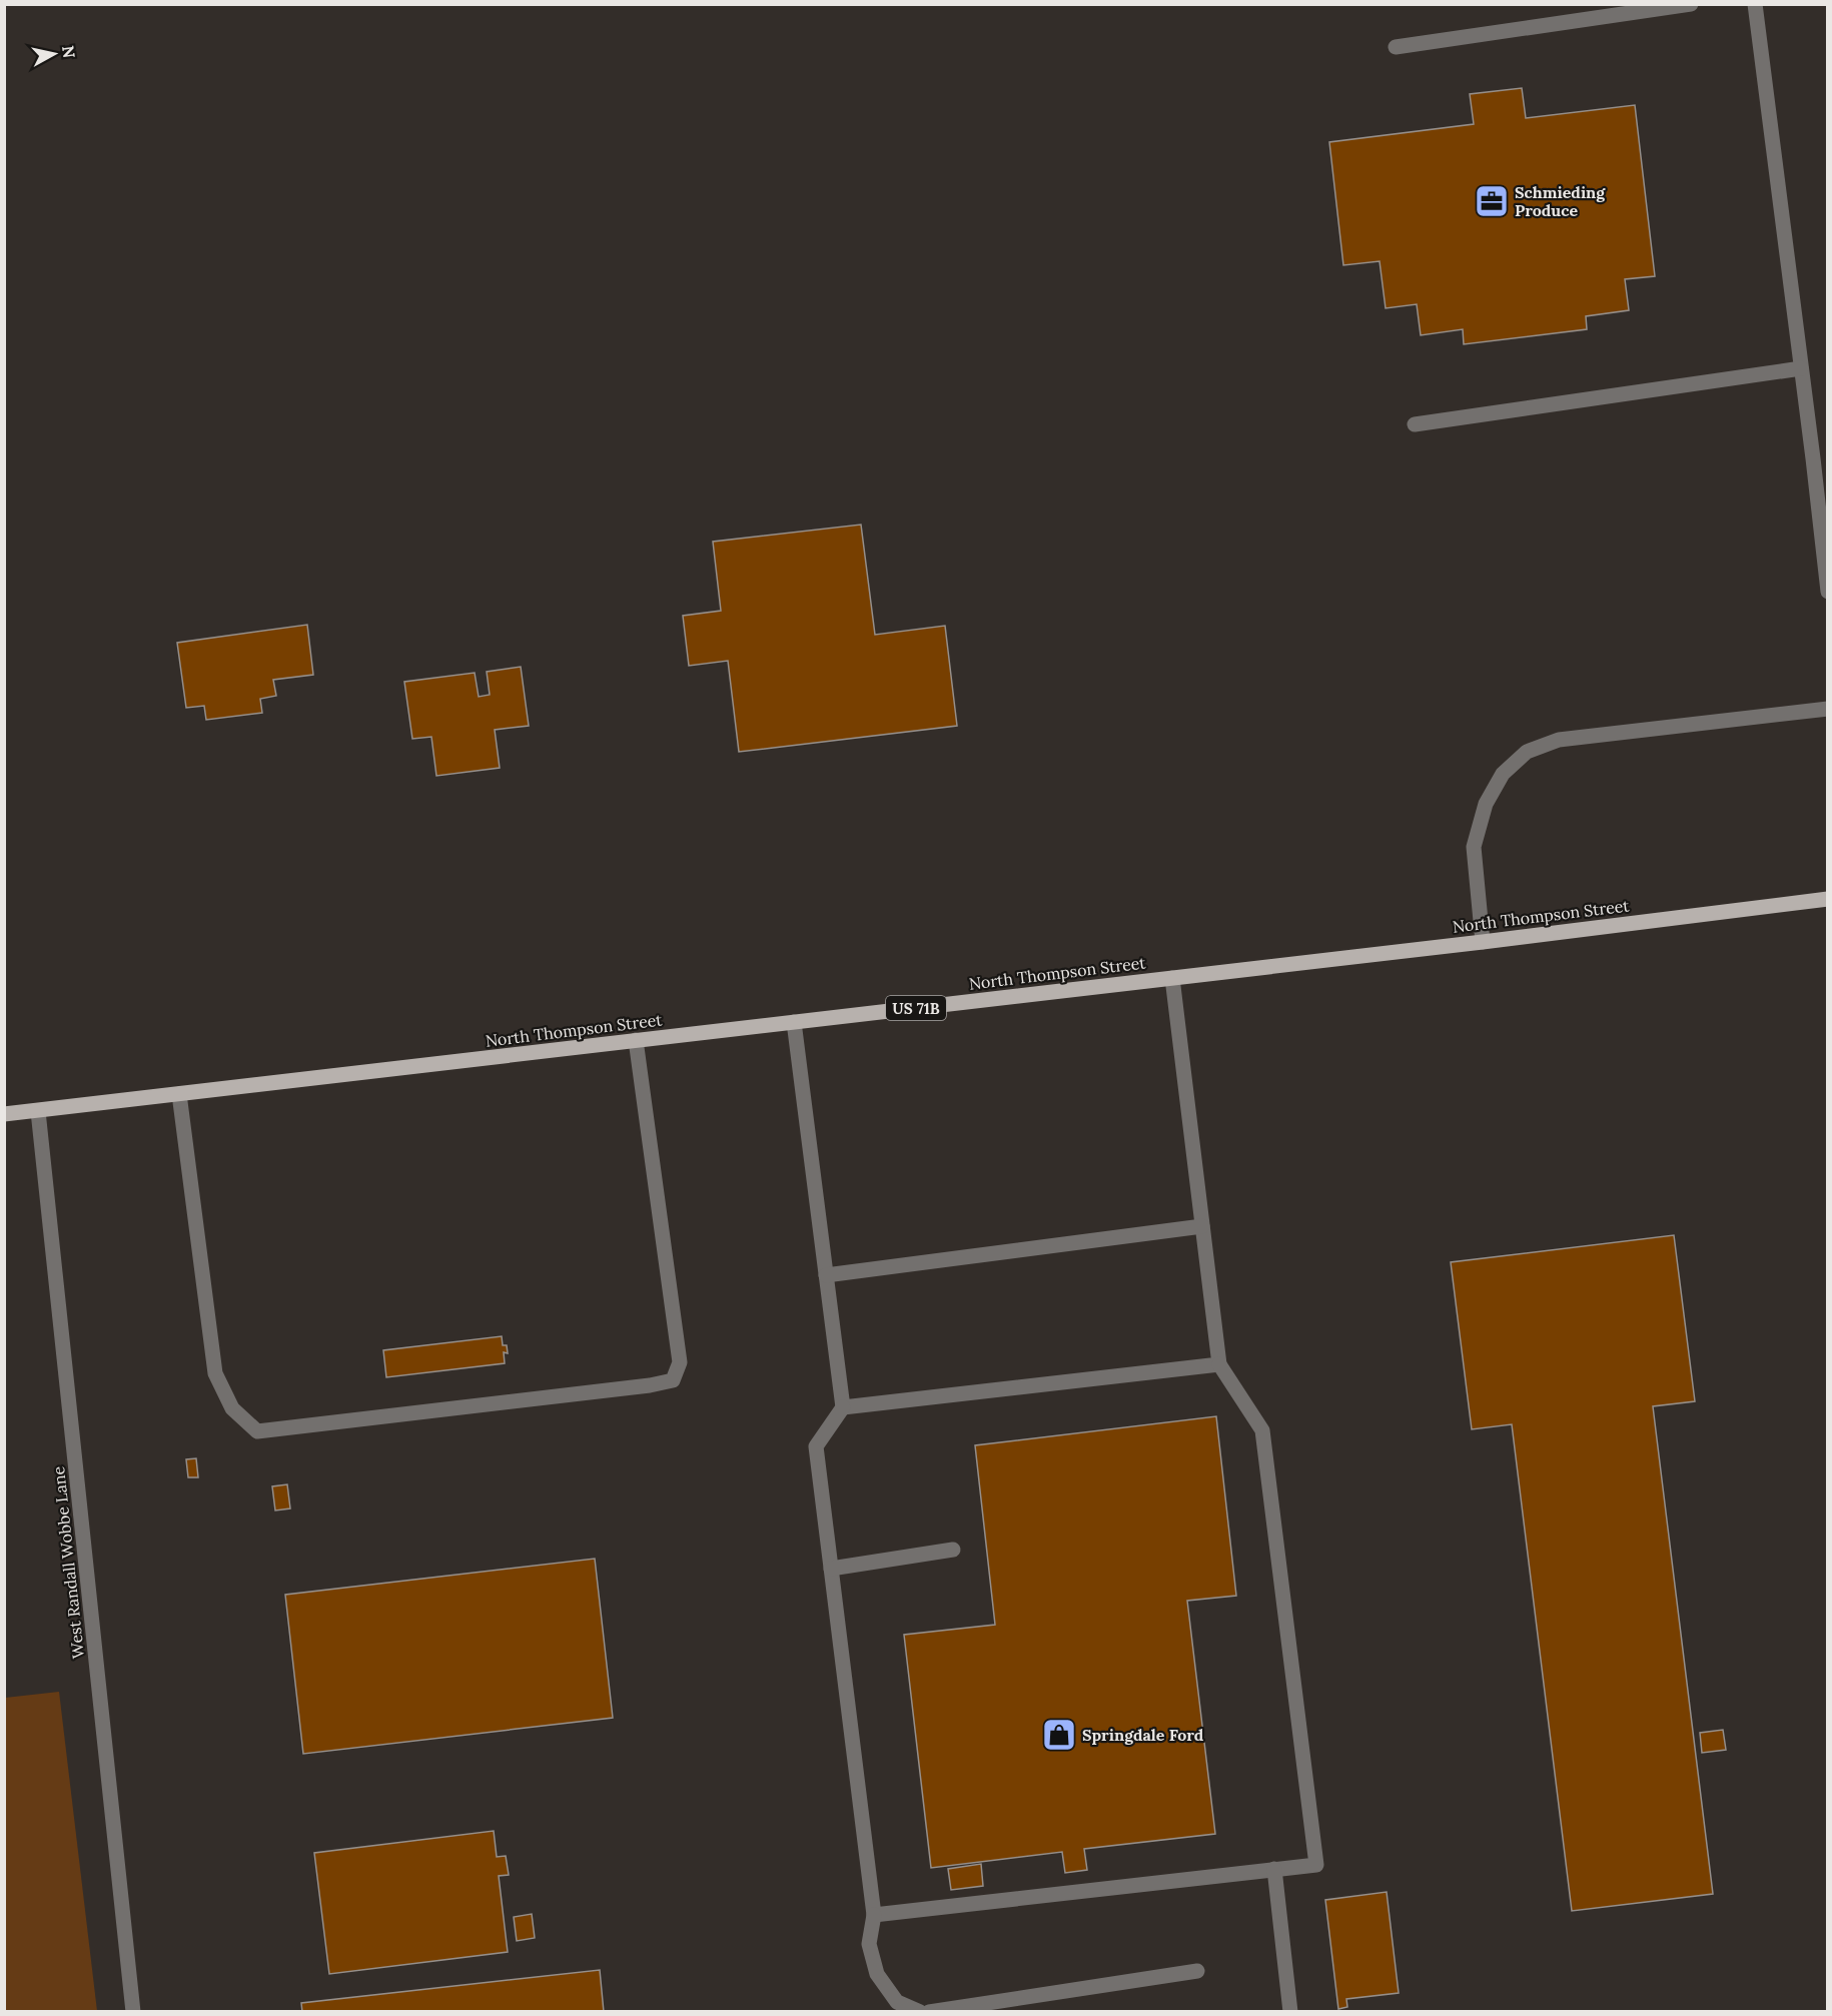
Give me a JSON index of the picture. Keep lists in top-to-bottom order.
{
  "streets": {
    "main road": ["North Thompson Street", "US 71B"],
    "street": ["West Randall Wobbe Lane"]
  },
  "crossings": [
    ["North Thompson Street", "West Randall Wobbe Lane"]
  ],
  "places": {
    "office": ["Schmieding Produce"],
    "shop": ["Springdale Ford"]
  },
  "north": "right"
}
